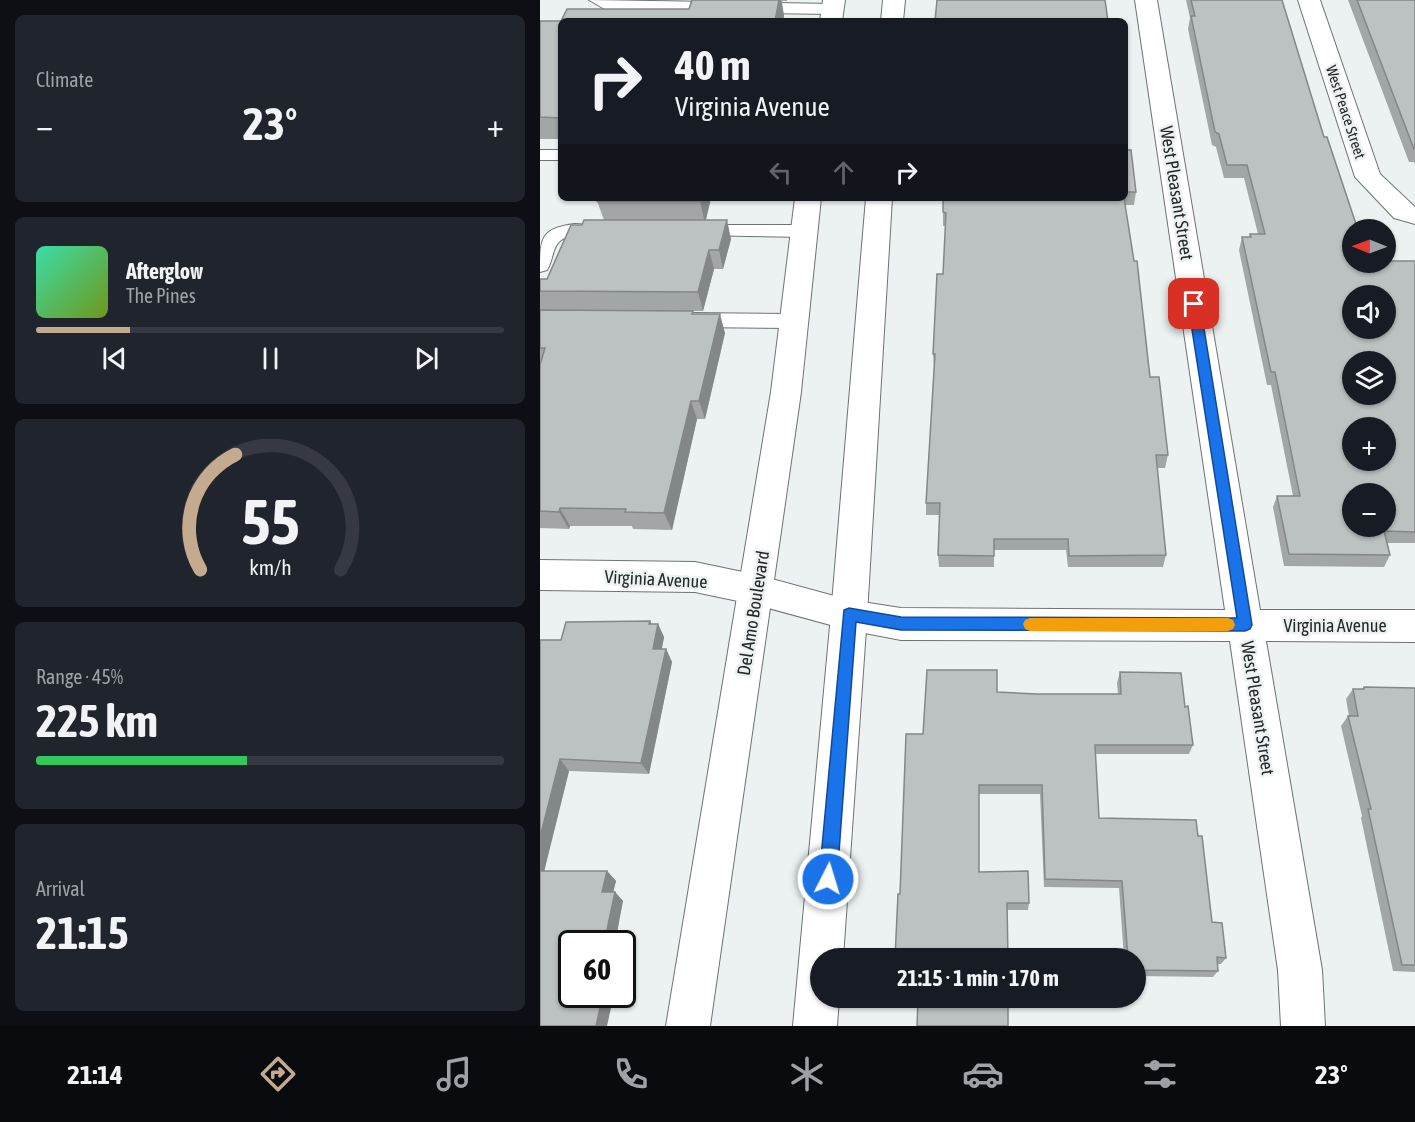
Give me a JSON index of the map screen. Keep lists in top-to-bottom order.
{
  "streets": {
    "street": [
      "West Peace Street",
      "West Pleasant Street",
      "Virginia Avenue",
      "Del Amo Boulevard"
    ]
  },
  "crossings": [
    ["West Pleasant Street", "Virginia Avenue"],
    ["Virginia Avenue", "Del Amo Boulevard"]
  ],
  "north": "left",
  "page": {
    "tile": [
      "Climate",
      ["Range · 45%", "225 km"],
      ["Arrival", "21:15"]
    ],
    "turn": ["40 m", "Virginia Avenue"],
    "heat": ["−", "23°", "+"],
    "map_buttons": ["+", "−"],
    "song": ["Afterglow", "The Pines"],
    "limit": "60",
    "trip": "21:15 · 1 min · 170 m",
    "tabs": ["21:14", "23°"],
    "gauge": ["55", "km/h"]
  }
}
